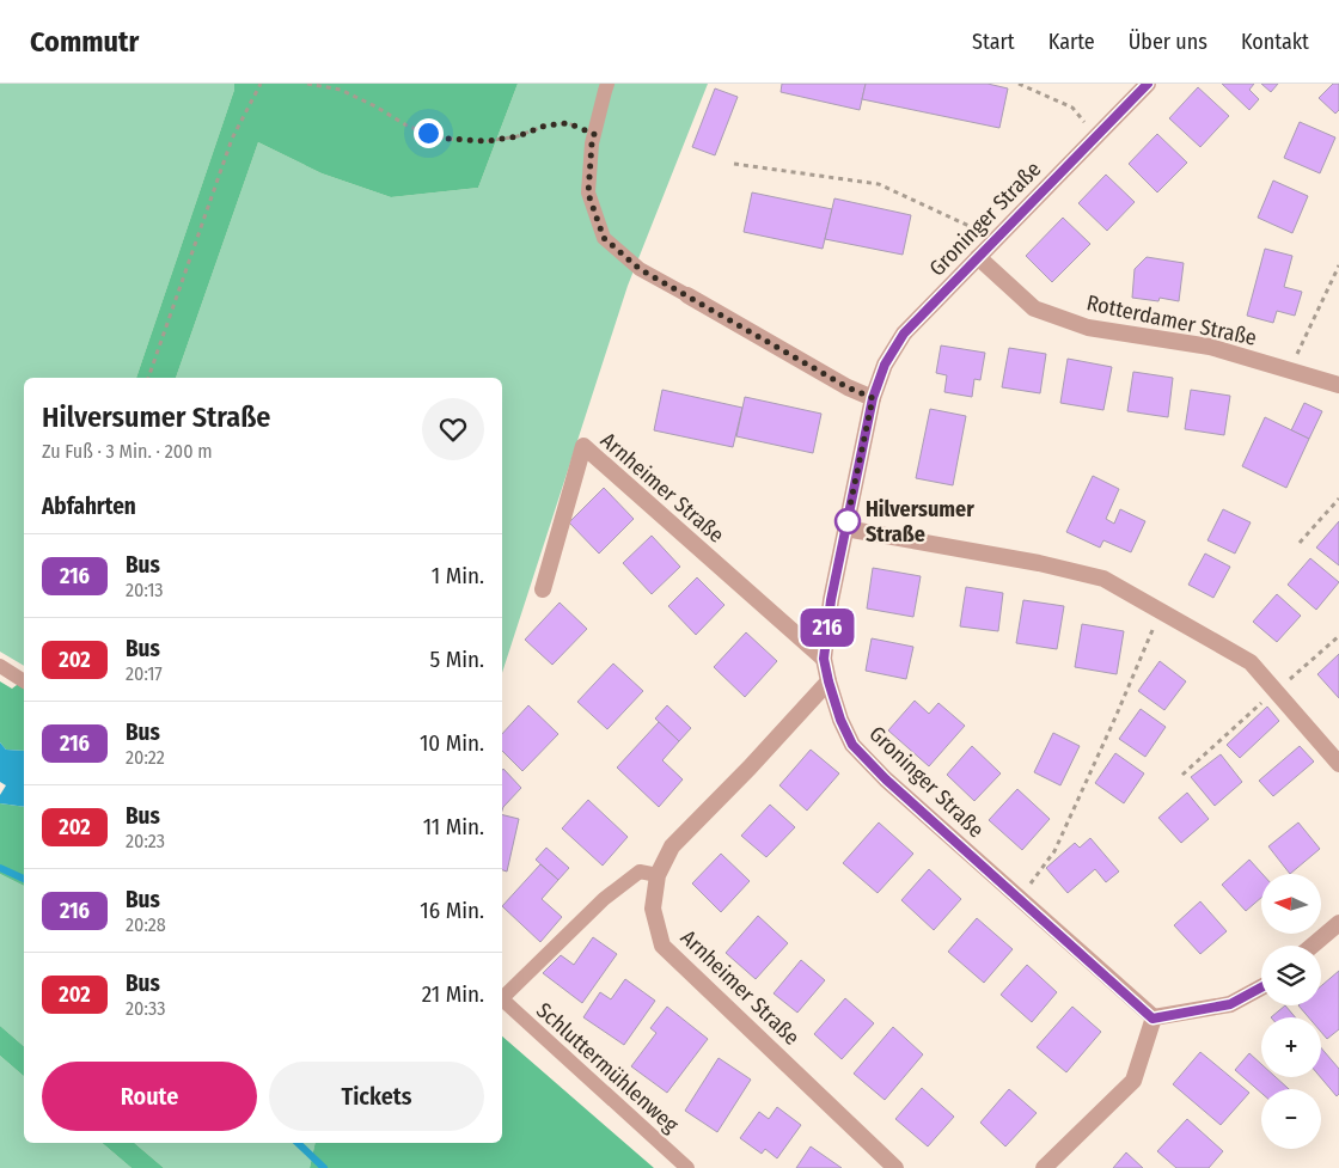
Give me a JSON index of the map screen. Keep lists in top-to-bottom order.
{
  "streets": {
    "street": ["Groninger Straße", "Rotterdamer Straße", "Arnheimer Straße"],
    "lane": ["Schluttermühlenweg"]
  },
  "crossings": [
    ["Groninger Straße", "Rotterdamer Straße"],
    ["Groninger Straße", "Arnheimer Straße"]
  ],
  "places": ["Hilversumer Straße"],
  "lines": ["bus line 216"],
  "north": "left",
  "page": {
    "header": "Commutr",
    "nav": [
      "Start",
      "Karte",
      "Über uns",
      "Kontakt"
    ],
    "on_map": "216",
    "heading": [
      ["Hilversumer Straße", "Zu Fuß · 3 Min. · 200 m"],
      "Abfahrten"
    ],
    "list": [
      {
        "mark": "216",
        "name": "Bus",
        "note": "20:13",
        "value": "1 Min."
      },
      {
        "mark": "202",
        "name": "Bus",
        "note": "20:17",
        "value": "5 Min."
      },
      {
        "mark": "216",
        "name": "Bus",
        "note": "20:22",
        "value": "10 Min."
      },
      {
        "mark": "202",
        "name": "Bus",
        "note": "20:23",
        "value": "11 Min."
      },
      {
        "mark": "216",
        "name": "Bus",
        "note": "20:28",
        "value": "16 Min."
      },
      {
        "mark": "202",
        "name": "Bus",
        "note": "20:33",
        "value": "21 Min."
      }
    ],
    "map_buttons": ["+", "−"],
    "buttons": ["Route", "Tickets"]
  }
}
